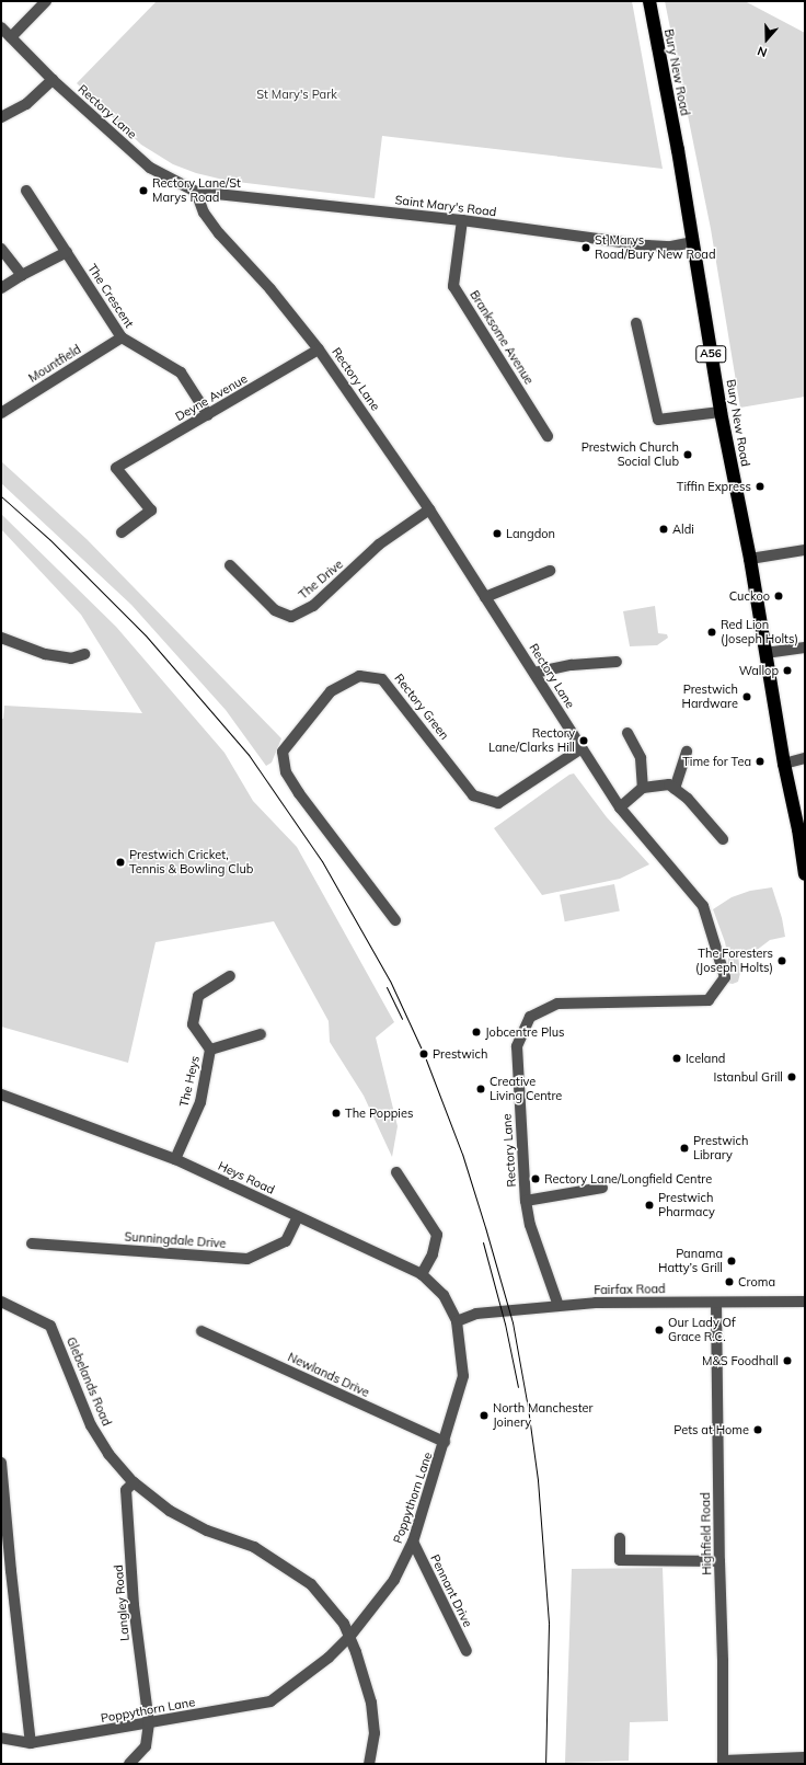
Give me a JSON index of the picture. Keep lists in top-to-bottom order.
{
  "streets": {
    "highway": ["Bury New Road", "A56"],
    "street": [
      "Rectory Lane",
      "Saint Mary's Road",
      "The Crescent",
      "Branksome Avenue",
      "Mountfield",
      "Deyne Avenue",
      "The Drive",
      "Rectory Green",
      "The Heys",
      "Heys Road",
      "Sunningdale Drive",
      "Fairfax Road",
      "Newlands Drive",
      "Glebelands Road",
      "Poppythorn Lane",
      "Highfield Road",
      "Pennant Drive",
      "Langley Road"
    ]
  },
  "crossings": [
    ["Bury New Road", "Saint Mary's Road"],
    ["Rectory Lane", "Saint Mary's Road"],
    ["Rectory Lane", "Deyne Avenue"],
    ["Rectory Lane", "The Drive"],
    ["Rectory Lane", "Rectory Green"],
    ["Rectory Lane", "Fairfax Road"],
    ["Saint Mary's Road", "Branksome Avenue"],
    ["The Crescent", "Mountfield"],
    ["The Crescent", "Deyne Avenue"],
    ["The Heys", "Heys Road"],
    ["Heys Road", "Sunningdale Drive"],
    ["Heys Road", "Fairfax Road"],
    ["Heys Road", "Poppythorn Lane"],
    ["Fairfax Road", "Poppythorn Lane"],
    ["Fairfax Road", "Highfield Road"],
    ["Newlands Drive", "Poppythorn Lane"],
    ["Glebelands Road", "Poppythorn Lane"],
    ["Glebelands Road", "Langley Road"],
    ["Poppythorn Lane", "Pennant Drive"],
    ["Poppythorn Lane", "Langley Road"]
  ],
  "parks": ["St Mary's Park"],
  "places": [
    "Rectory Lane/St Marys Road",
    "St Marys Road/Bury New Road",
    "Prestwich Church Social Club",
    "Tiffin Express",
    "Aldi",
    "Langdon",
    "Cuckoo",
    "Red Lion (Joseph Holts)",
    "Wallop",
    "Prestwich Hardware",
    "Rectory Lane/Clarks Hill",
    "Time for Tea",
    "Prestwich Cricket, Tennis & Bowling Club",
    "The Foresters (Joseph Holts)",
    "Jobcentre Plus",
    "Prestwich",
    "Iceland",
    "Istanbul Grill",
    "Creative Living Centre",
    "The Poppies",
    "Prestwich Library",
    "Rectory Lane/Longfield Centre",
    "Prestwich Pharmacy",
    "Panama Hatty’s Grill",
    "Croma",
    "Our Lady Of Grace R.C.",
    "M&S Foodhall",
    "North Manchester Joinery",
    "Pets at Home"
  ],
  "north": "bottom"
}
